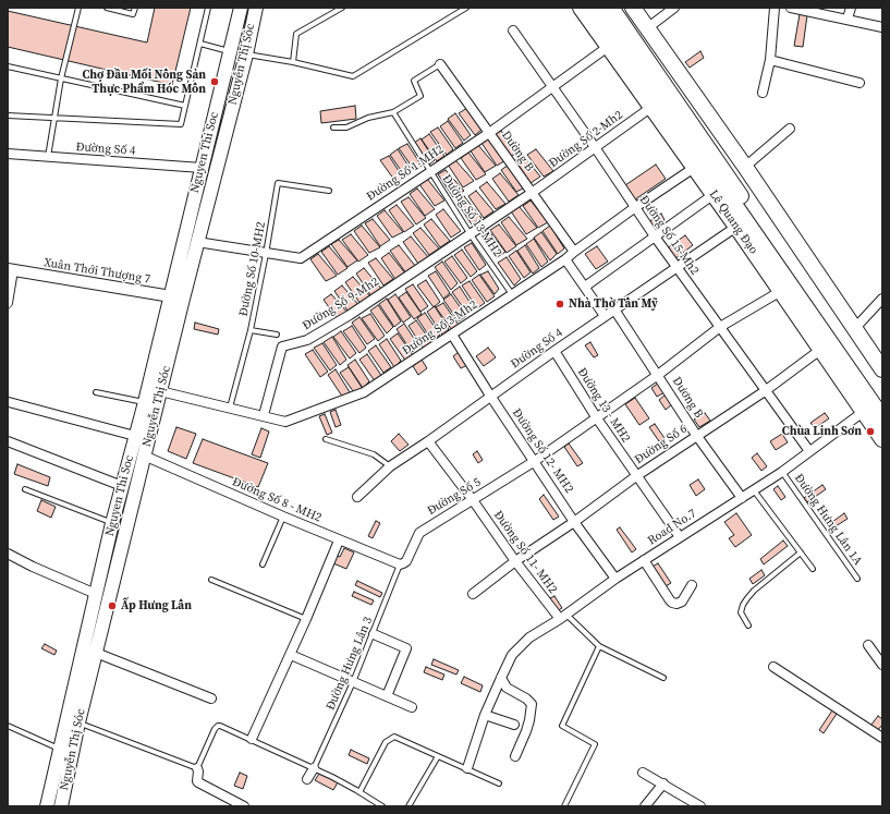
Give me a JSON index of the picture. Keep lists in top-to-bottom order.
{
  "streets": {
    "highway": ["Lê Quang Đạo"],
    "main road": ["Nguyễn Thị Sóc", "Nguyen Thi Soc"],
    "street": [
      "Đường Số 2-Mh2",
      "Đường Số 4",
      "Dường B",
      "Đường Số 1-MH2",
      "Đường Số 15-Mh2",
      "Xuân Thới Thượng 7",
      "Đường Số 9-Mh2",
      "Đường Số 3-Mh2",
      "Dương B",
      "Đường 13 - MH2",
      "Đường Số 6",
      "Đường Số 12- MH2",
      "Đường Số 5",
      "Đường Số 8 - MH2",
      "Road No.7",
      "Đường Số 11- MH2"
    ],
    "lane": [
      "Đường Số 13-MH2",
      "Đường Số 10-MH2",
      "Đường Hưng Lân 1A",
      "Đường Hưng Lân 3"
    ]
  },
  "crossings": [
    ["Nguyễn Thị Sóc", "Nguyen Thi Soc"],
    ["Nguyễn Thị Sóc", "Đường Số 1-MH2"],
    ["Nguyễn Thị Sóc", "Xuân Thới Thượng 7"],
    ["Nguyễn Thị Sóc", "Đường Số 3-Mh2"],
    ["Nguyễn Thị Sóc", "Đường Số 8 - MH2"],
    ["Đường Số 2-Mh2", "Dường B"],
    ["Đường Số 2-Mh2", "Đường Số 13-MH2"],
    ["Đường Số 2-Mh2", "Lê Quang Đạo"],
    ["Đường Số 2-Mh2", "Đường Số 15-Mh2"],
    ["Đường Số 2-Mh2", "Đường Số 9-Mh2"],
    ["Đường Số 4", "Nguyen Thi Soc"],
    ["Đường Số 4", "Lê Quang Đạo"],
    ["Đường Số 4", "Đường Số 15-Mh2"],
    ["Đường Số 4", "Dương B"],
    ["Đường Số 4", "Đường 13 - MH2"],
    ["Đường Số 4", "Đường Số 12- MH2"],
    ["Dường B", "Đường Số 1-MH2"],
    ["Dường B", "Đường Số 3-Mh2"],
    ["Nguyen Thi Soc", "Xuân Thới Thượng 7"],
    ["Đường Số 1-MH2", "Đường Số 13-MH2"],
    ["Đường Số 1-MH2", "Lê Quang Đạo"],
    ["Đường Số 1-MH2", "Đường Số 15-Mh2"],
    ["Đường Số 1-MH2", "Đường Số 10-MH2"],
    ["Đường Số 13-MH2", "Đường Số 9-Mh2"],
    ["Đường Số 13-MH2", "Đường Số 3-Mh2"],
    ["Lê Quang Đạo", "Đường Số 3-Mh2"],
    ["Lê Quang Đạo", "Đường Số 6"],
    ["Lê Quang Đạo", "Road No.7"],
    ["Đường Số 15-Mh2", "Đường Số 3-Mh2"],
    ["Đường Số 15-Mh2", "Đường Số 6"],
    ["Đường Số 15-Mh2", "Road No.7"],
    ["Đường Số 10-MH2", "Đường Số 3-Mh2"],
    ["Đường Số 9-Mh2", "Đường Số 3-Mh2"],
    ["Đường Số 3-Mh2", "Đường Số 12- MH2"],
    ["Dương B", "Đường Số 6"],
    ["Dương B", "Đường Số 5"],
    ["Dương B", "Road No.7"],
    ["Đường 13 - MH2", "Đường Số 6"],
    ["Đường 13 - MH2", "Đường Số 5"],
    ["Đường 13 - MH2", "Road No.7"],
    ["Đường Số 6", "Đường Số 12- MH2"],
    ["Đường Số 6", "Đường Số 11- MH2"],
    ["Đường Số 12- MH2", "Đường Số 5"],
    ["Đường Số 12- MH2", "Road No.7"],
    ["Đường Số 5", "Đường Số 8 - MH2"],
    ["Đường Số 5", "Đường Số 11- MH2"],
    ["Đường Số 5", "Đường Hưng Lân 3"],
    ["Đường Số 8 - MH2", "Đường Hưng Lân 3"],
    ["Đường Hưng Lân 1A", "Road No.7"],
    ["Road No.7", "Đường Số 11- MH2"]
  ],
  "places": [
    "Chợ Đầu Mối Nông Sản Thực Phẩm Hóc Môn",
    "Nhà Thờ Tân Mỹ",
    "Chùa Linh Sơn",
    "Ấp Hưng Lân"
  ]
}
